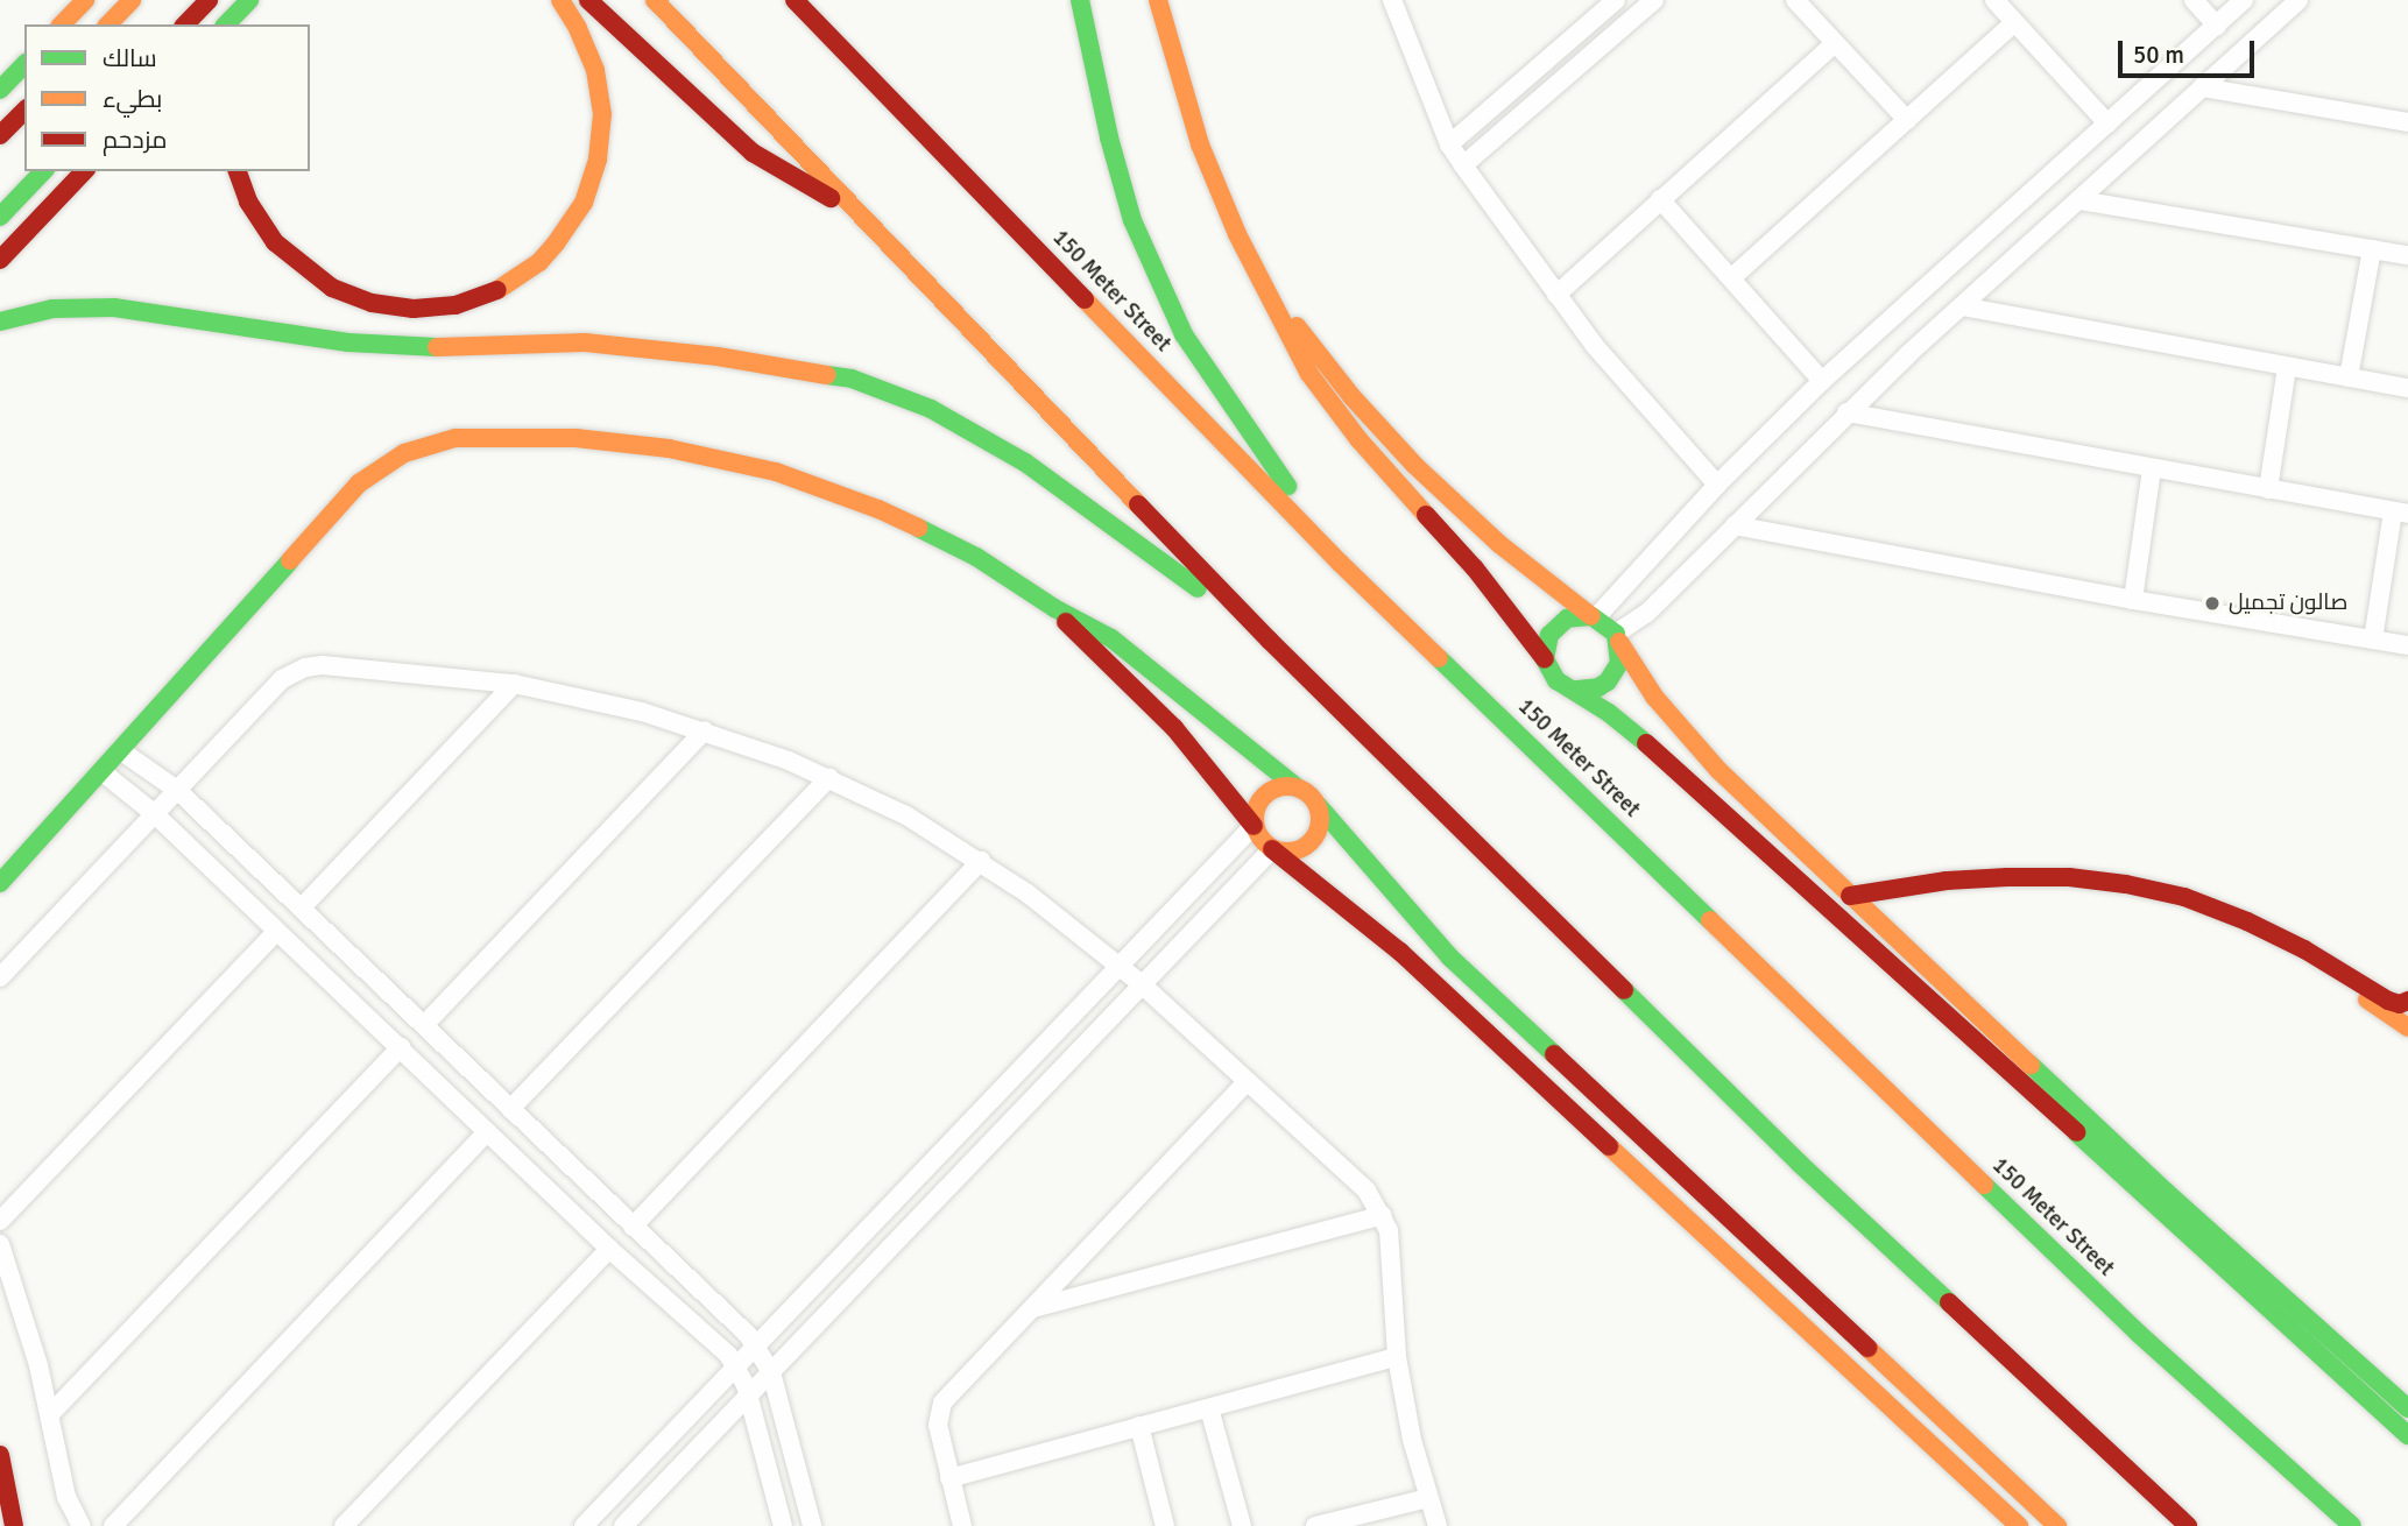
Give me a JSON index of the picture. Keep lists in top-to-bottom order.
{
  "streets": {
    "main road": ["150 Meter Street"]
  },
  "places": ["صالون تجميل"],
  "legend": ["سالك", "بطيء", "مزدحم"],
  "scale_bar": "50 m"
}
